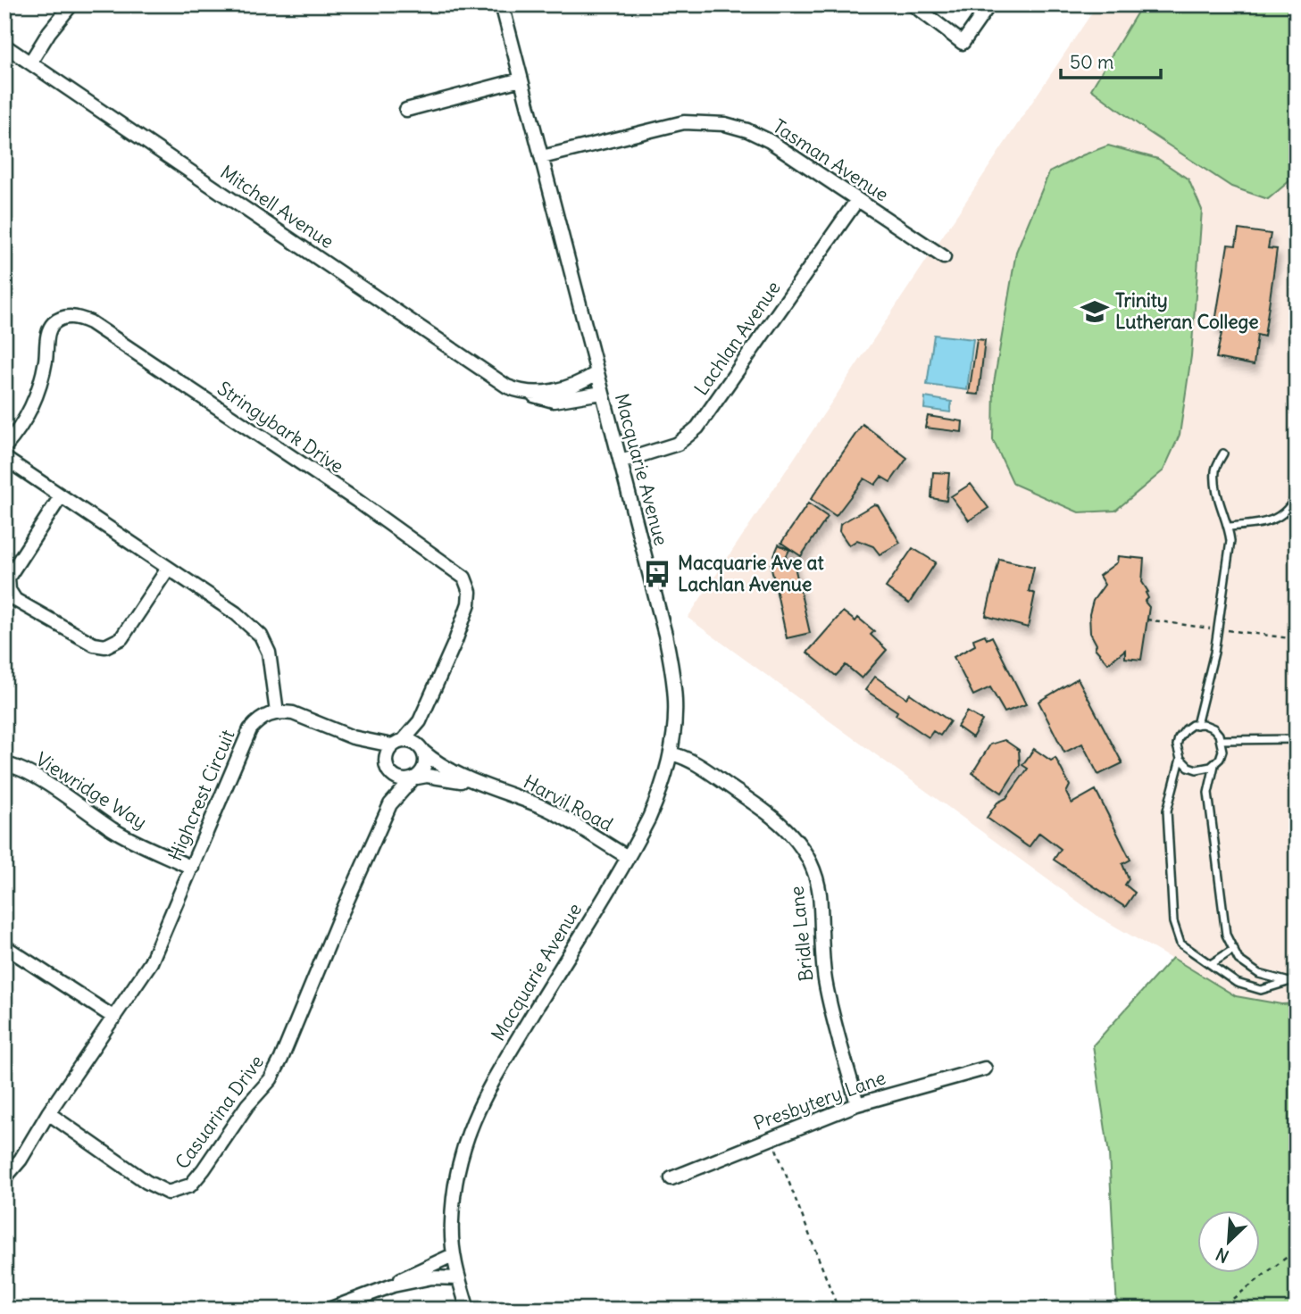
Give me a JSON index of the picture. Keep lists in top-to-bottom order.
{
  "streets": {
    "street": [
      "Tasman Avenue",
      "Mitchell Avenue",
      "Lachlan Avenue",
      "Stringybark Drive",
      "Macquarie Avenue",
      "Viewridge Way",
      "Highcrest Circuit",
      "Harvil Road",
      "Bridle Lane",
      "Presbytery Lane",
      "Casuarina Drive"
    ]
  },
  "crossings": [
    ["Tasman Avenue", "Lachlan Avenue"],
    ["Tasman Avenue", "Macquarie Avenue"],
    ["Mitchell Avenue", "Macquarie Avenue"],
    ["Lachlan Avenue", "Macquarie Avenue"],
    ["Stringybark Drive", "Harvil Road"],
    ["Stringybark Drive", "Casuarina Drive"],
    ["Macquarie Avenue", "Harvil Road"],
    ["Macquarie Avenue", "Bridle Lane"],
    ["Viewridge Way", "Highcrest Circuit"],
    ["Highcrest Circuit", "Casuarina Drive"],
    ["Harvil Road", "Casuarina Drive"],
    ["Bridle Lane", "Presbytery Lane"]
  ],
  "places": {
    "school or university": ["Trinity Lutheran College"],
    "bus stop": ["Macquarie Ave at Lachlan Avenue"]
  },
  "scale_bar": "50 m",
  "north": "bottom left"
}
